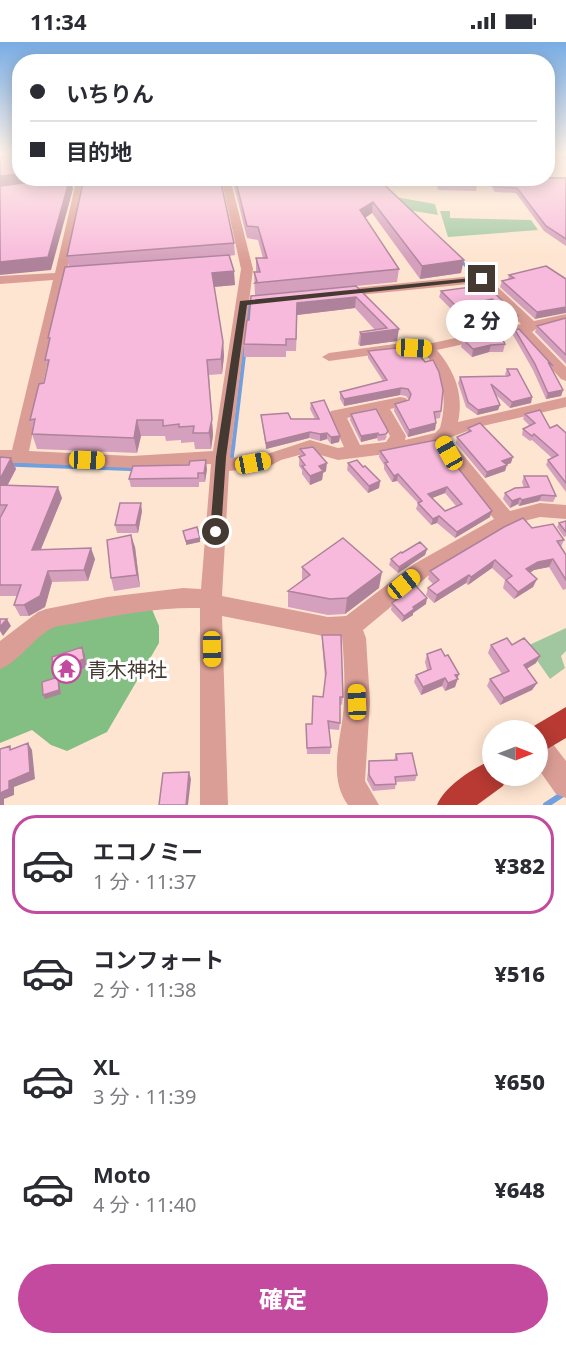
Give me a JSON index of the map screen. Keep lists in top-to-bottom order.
{
  "places": {
    "temple": ["青木神社"]
  },
  "north": "right",
  "page": {
    "status": "11:34",
    "banner": ["いちりん", "目的地"],
    "bubble": "2 分",
    "list": [
      {
        "name": "エコノミー",
        "note": "1 分 · 11:37",
        "value": "¥382"
      },
      {
        "name": "コンフォート",
        "note": "2 分 · 11:38",
        "value": "¥516"
      },
      {
        "name": "XL",
        "note": "3 分 · 11:39",
        "value": "¥650"
      },
      {
        "name": "Moto",
        "note": "4 分 · 11:40",
        "value": "¥648"
      }
    ],
    "buttons": "確定"
  }
}
